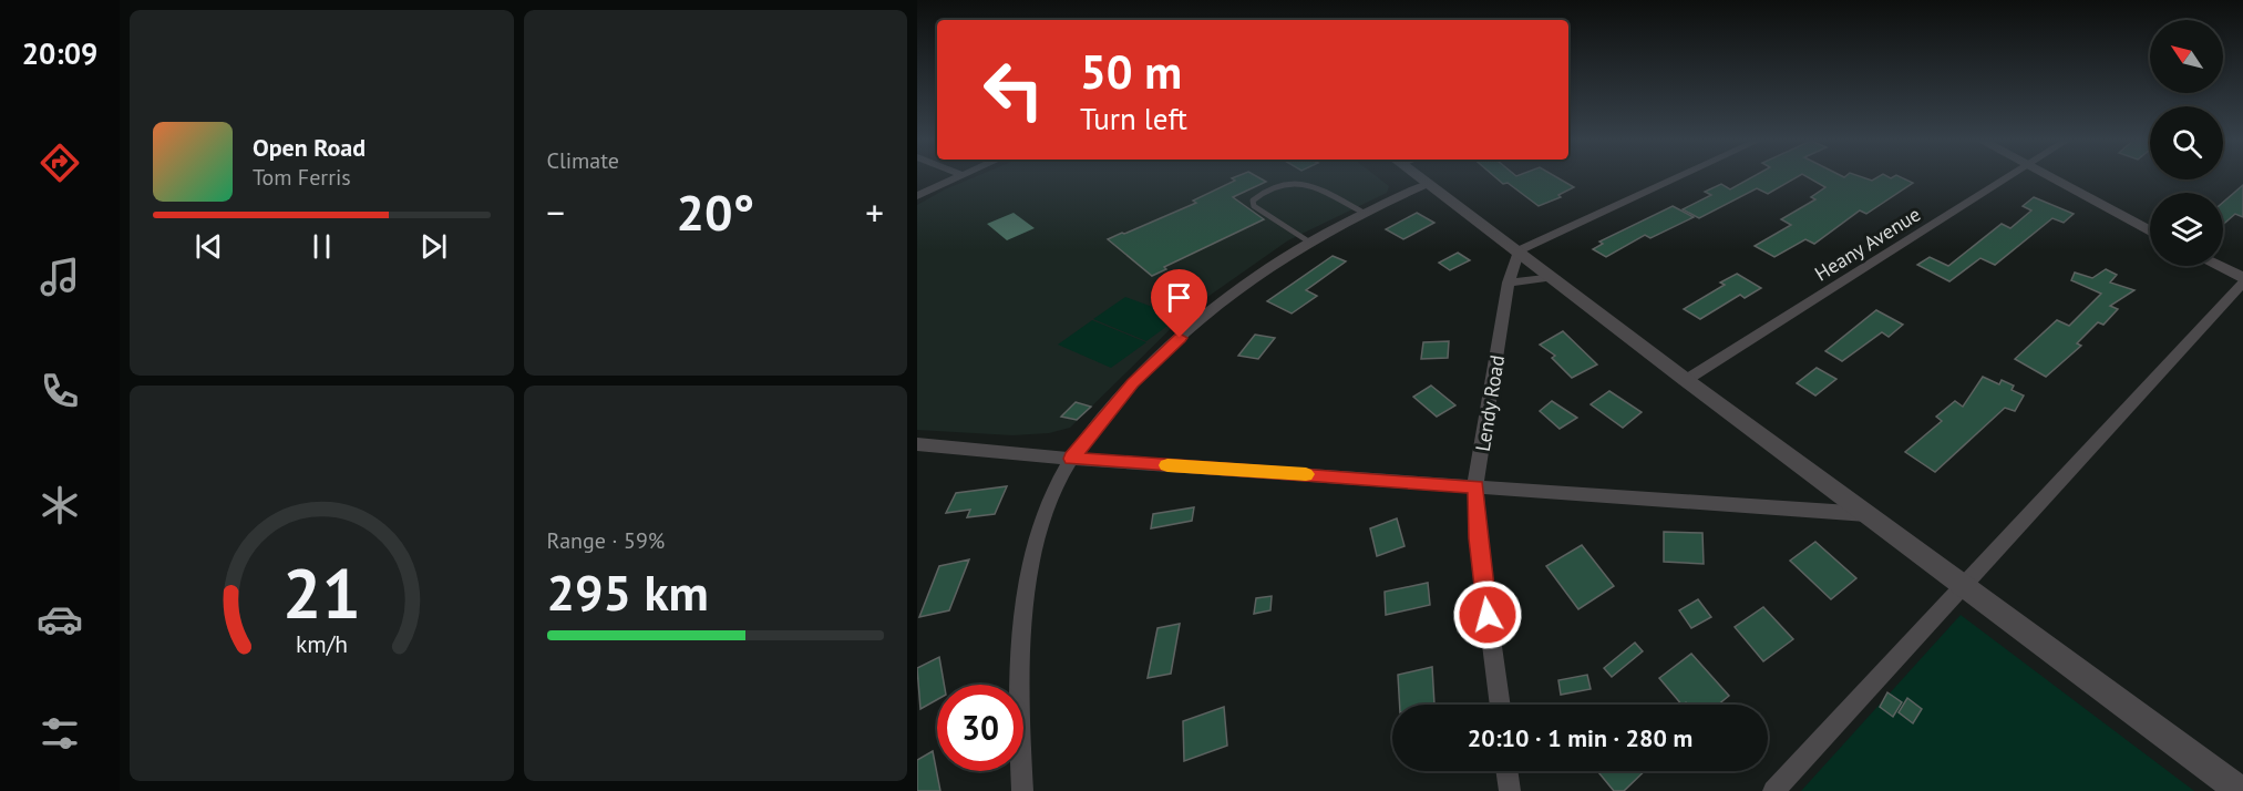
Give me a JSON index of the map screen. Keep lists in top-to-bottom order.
{
  "streets": {
    "street": ["Heany Avenue", "Lendy Road"]
  },
  "north": "top left",
  "page": {
    "tabs": "20:09",
    "tile": [
      "Climate",
      ["Range · 59%", "295 km"]
    ],
    "turn": ["50 m", "Turn left"],
    "song": ["Open Road", "Tom Ferris"],
    "heat": ["−", "20°", "+"],
    "limit": "30",
    "trip": "20:10 · 1 min · 280 m",
    "gauge": ["21", "km/h"]
  }
}
